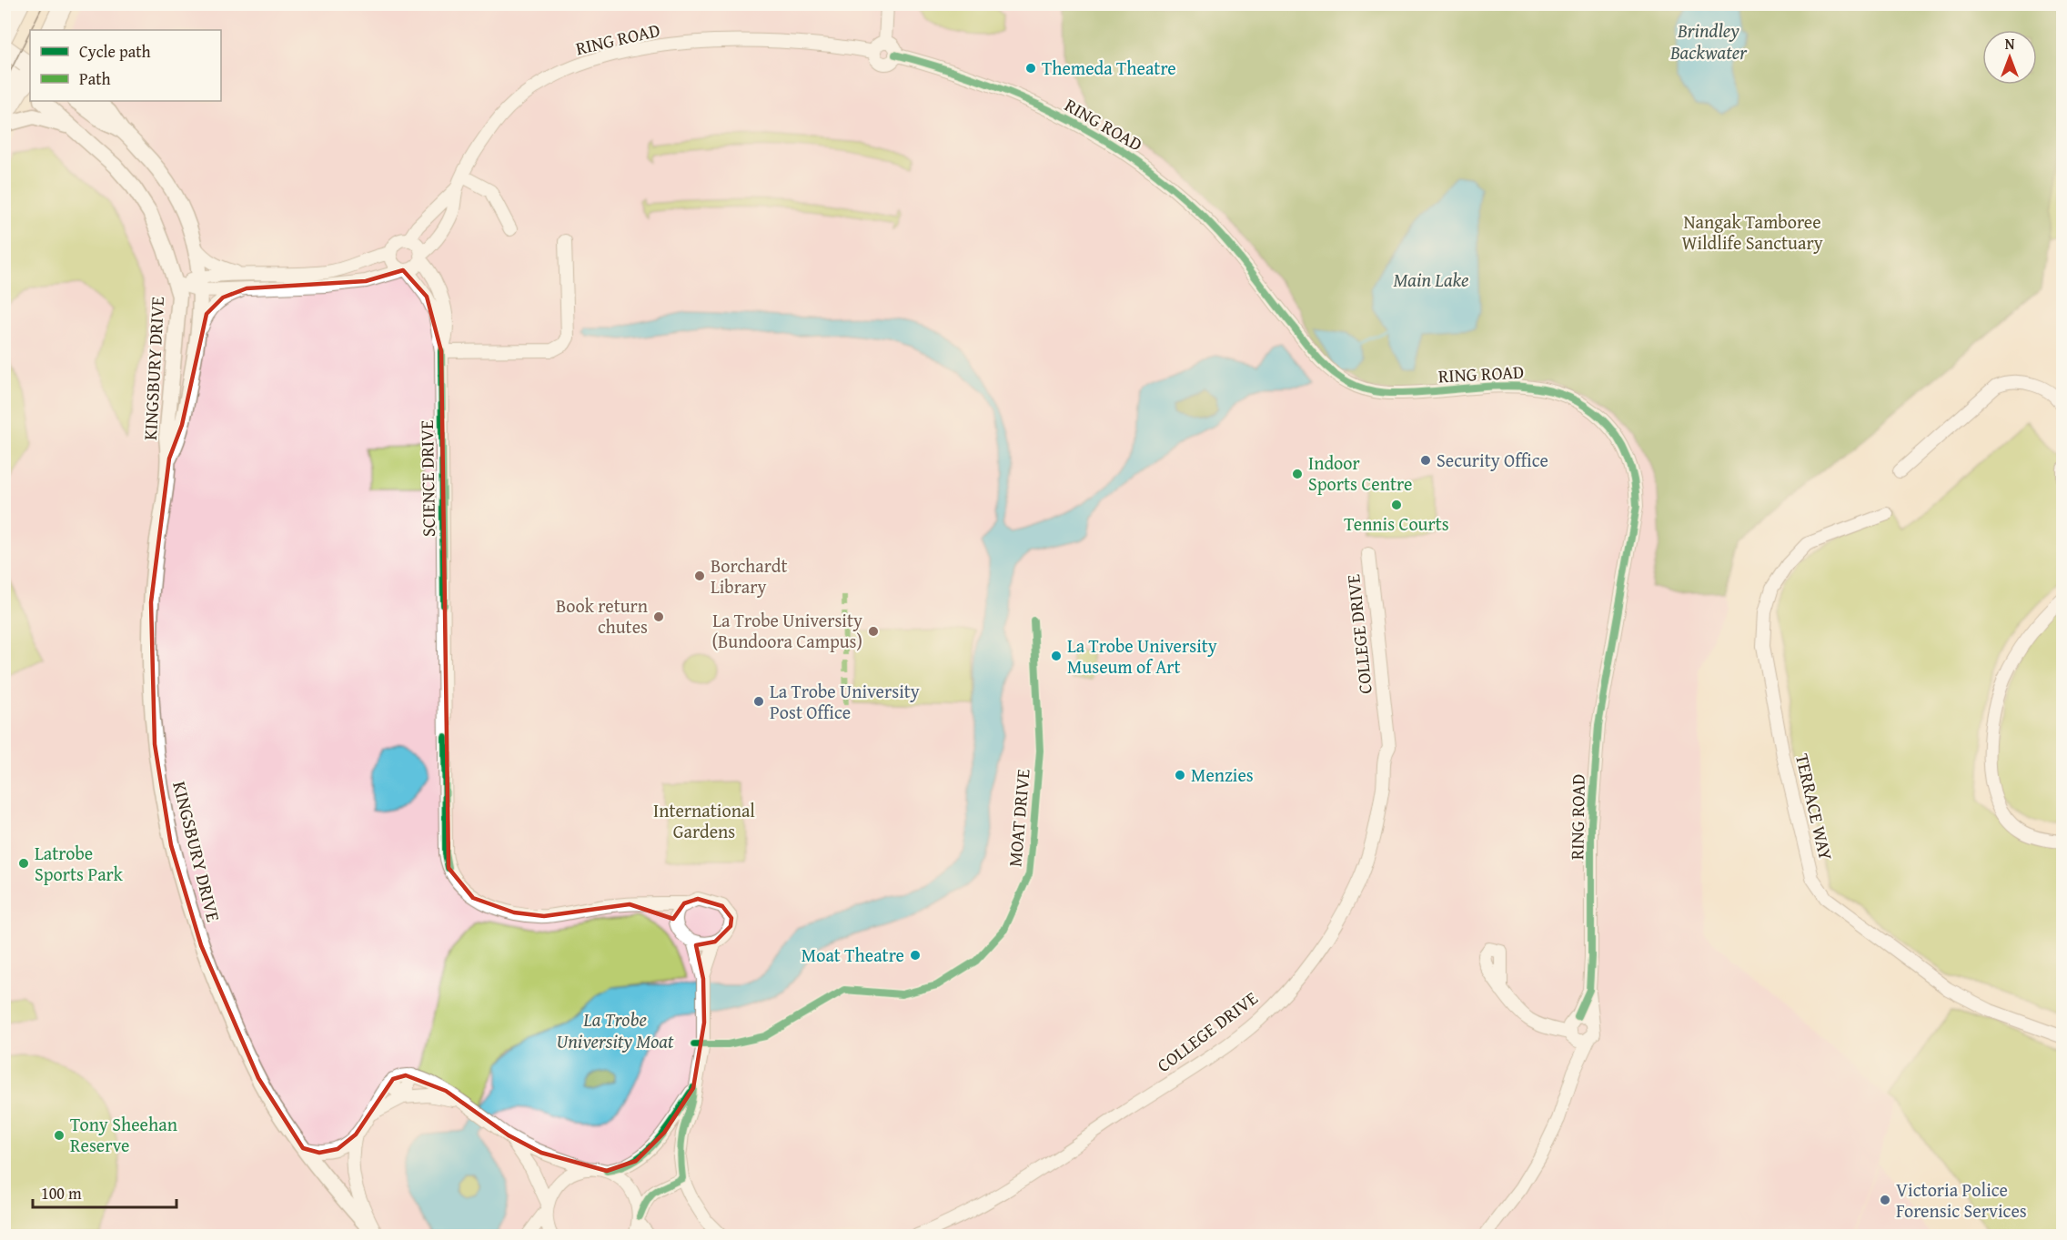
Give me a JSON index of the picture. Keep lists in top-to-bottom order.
{
  "streets": {
    "main road": ["KINGSBURY DRIVE"],
    "street": [
      "RING ROAD",
      "SCIENCE DRIVE",
      "COLLEGE DRIVE",
      "TERRACE WAY"
    ],
    "cycle path": ["MOAT DRIVE"]
  },
  "crossings": [
    ["RING ROAD", "SCIENCE DRIVE"]
  ],
  "water": ["Brindley Backwater", "Main Lake", "La Trobe University Moat"],
  "parks": ["Nangak Tamboree Wildlife Sanctuary", "International Gardens"],
  "places": [
    "Themeda Theatre",
    "Security Office",
    "Indoor Sports Centre",
    "Tennis Courts",
    "Borchardt Library",
    "Book return chutes",
    "La Trobe University (Bundoora Campus)",
    "La Trobe University Museum of Art",
    "La Trobe University Post Office",
    "Menzies",
    "Latrobe Sports Park",
    "Moat Theatre",
    "Tony Sheehan Reserve",
    "Victoria Police Forensic Services"
  ],
  "legend": ["Cycle path", "Path"],
  "scale_bar": "100 m",
  "north": "top"
}
